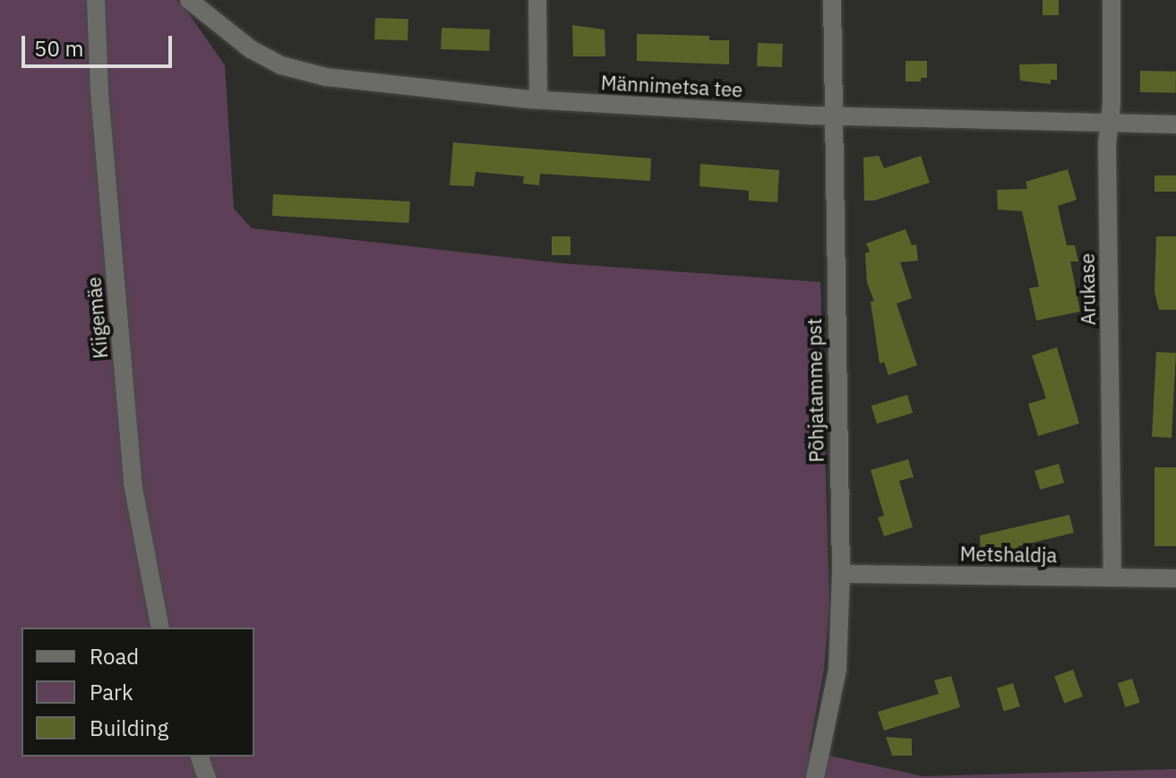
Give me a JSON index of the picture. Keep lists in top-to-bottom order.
{
  "streets": {
    "street": [
      "Männimetsa tee",
      "Arukase",
      "Kiigemäe",
      "Põhjatamme pst",
      "Metshaldja"
    ]
  },
  "crossings": [
    ["Männimetsa tee", "Arukase"],
    ["Männimetsa tee", "Põhjatamme pst"],
    ["Arukase", "Metshaldja"],
    ["Põhjatamme pst", "Metshaldja"]
  ],
  "legend": ["Road", "Park", "Building"],
  "scale_bar": "50 m"
}
